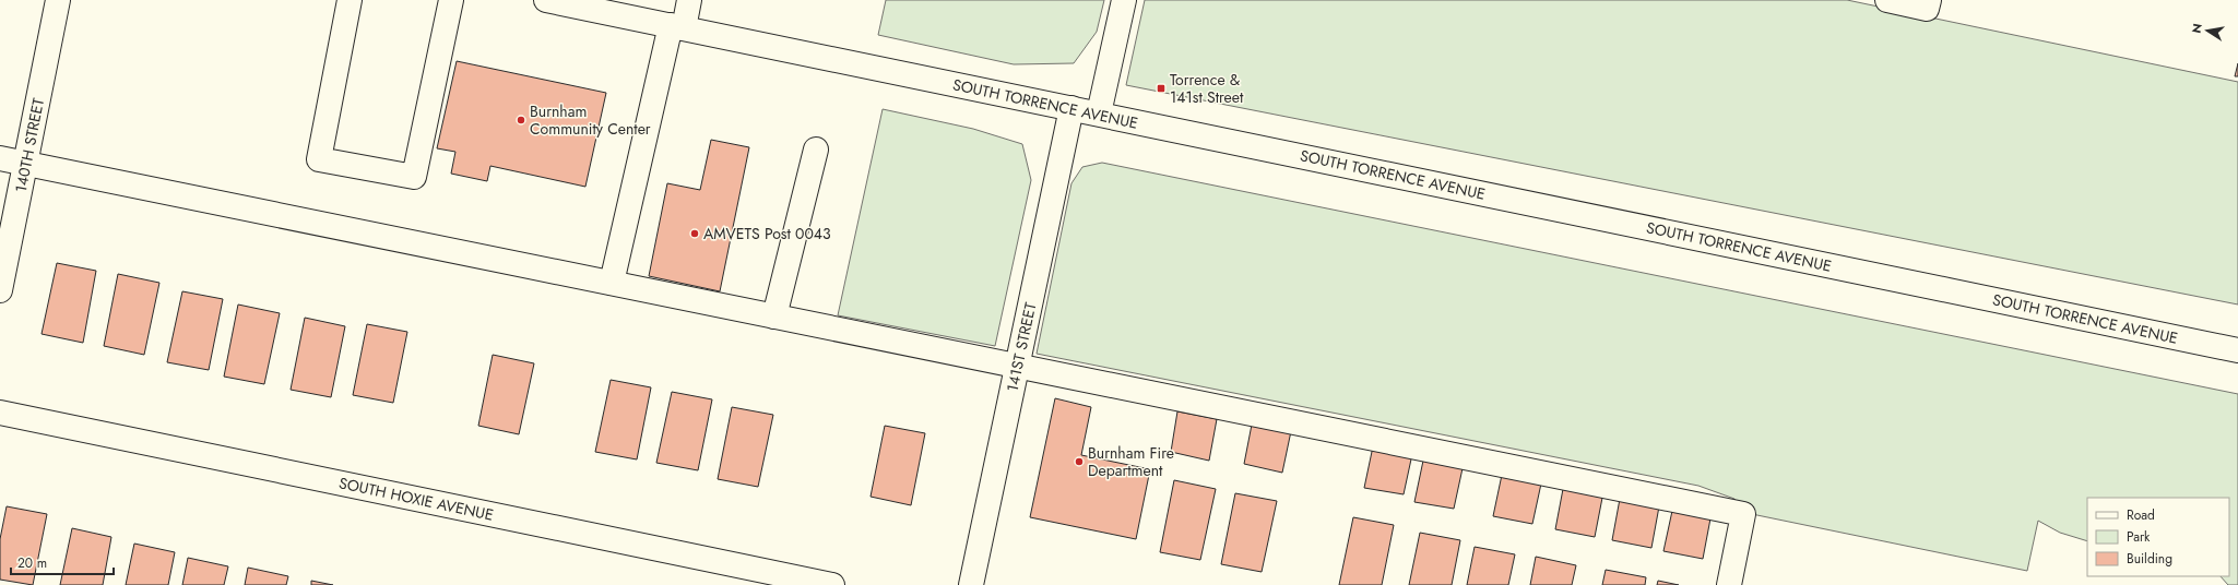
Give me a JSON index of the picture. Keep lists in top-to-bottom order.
{
  "streets": {
    "street": [
      "SOUTH TORRENCE AVENUE",
      "140TH STREET",
      "141ST STREET",
      "SOUTH HOXIE AVENUE"
    ]
  },
  "crossings": [
    ["SOUTH TORRENCE AVENUE", "141ST STREET"]
  ],
  "places": {
    "transit": ["Torrence & 141st Street"],
    "other": ["Burnham Community Center", "AMVETS Post 0043", "Burnham Fire Department"]
  },
  "legend": ["Road", "Park", "Building"],
  "scale_bar": "20 m",
  "north": "left"
}
